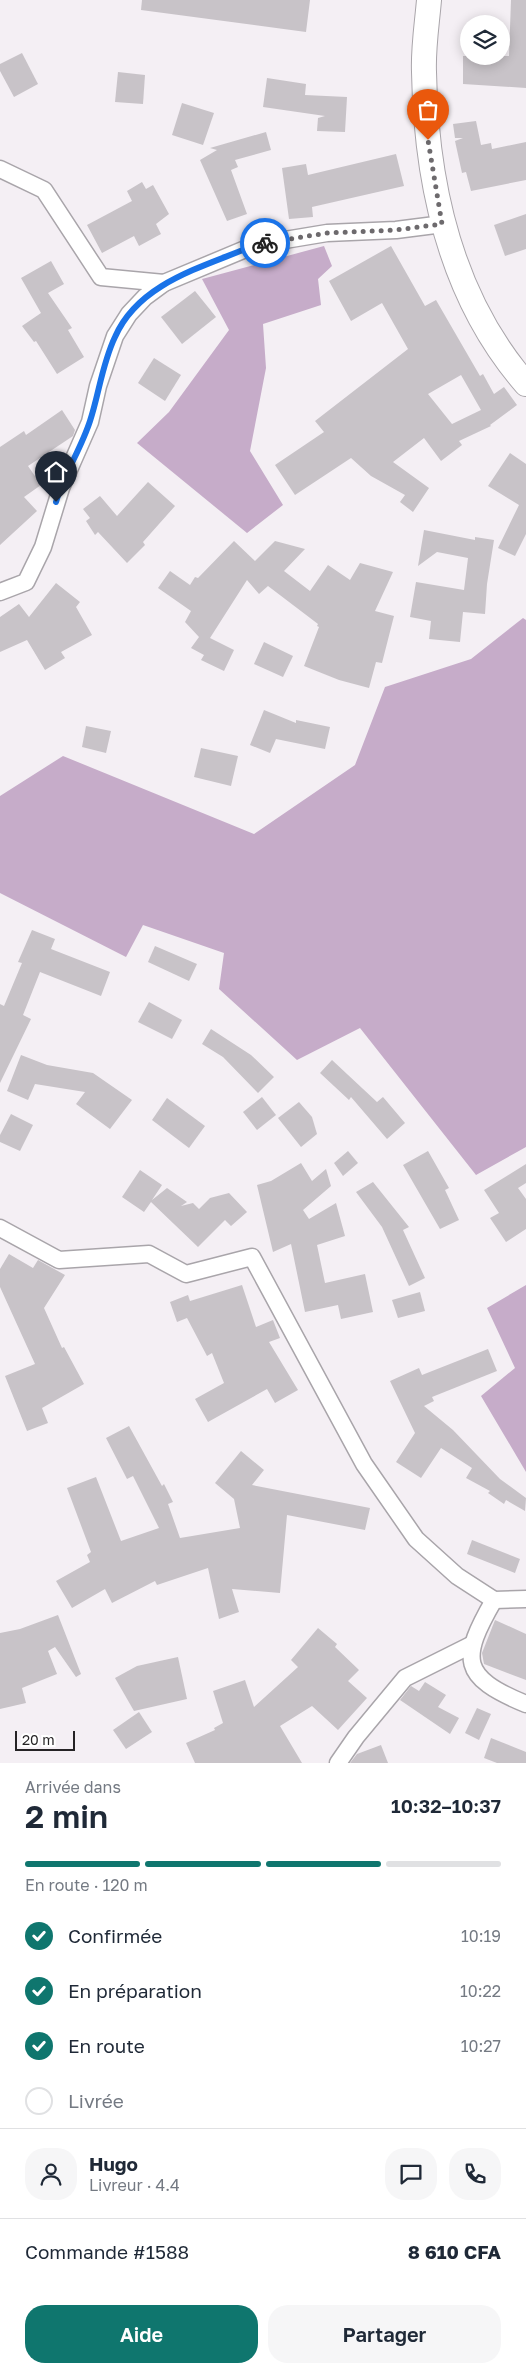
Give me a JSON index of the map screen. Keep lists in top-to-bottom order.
{
  "scale_bar": "20 m",
  "page": {
    "scale": "20 m",
    "heading": ["2 min", "Arrivée dans", "10:32–10:37"],
    "panel": [
      "Hugo",
      "Livreur · 4.4",
      "Commande #1588",
      "8 610 CFA"
    ],
    "bar": "En route · 120 m",
    "list": [
      ["Confirmée", "10:19"],
      ["En préparation", "10:22"],
      ["En route", "10:27"],
      "Livrée"
    ],
    "buttons": ["Aide", "Partager"]
  }
}
